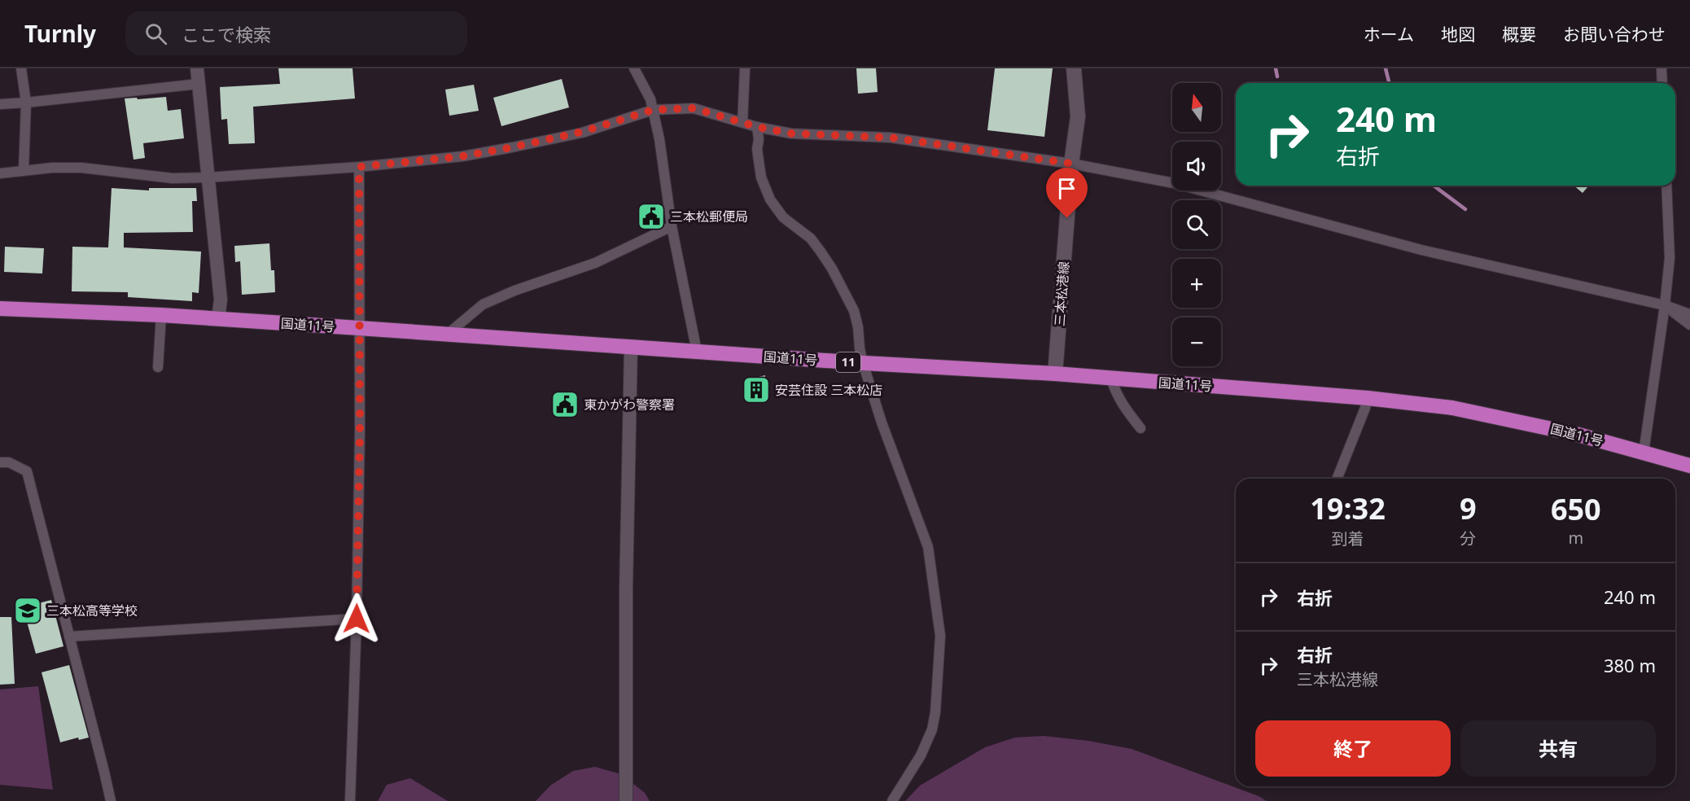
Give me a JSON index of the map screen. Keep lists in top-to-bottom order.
{
  "streets": {
    "highway": ["国道11号", "11"],
    "main road": ["三本松港線"]
  },
  "crossings": [
    ["三本松港線", "国道11号"]
  ],
  "places": {
    "public building": ["三本松郵便局", "東かがわ警察署"],
    "building": ["安芸住設 三本松店"],
    "school or university": ["三本松高等学校"]
  },
  "north": "top",
  "page": {
    "header": "Turnly",
    "search": "ここで検索",
    "nav": [
      "ホーム",
      "地図",
      "概要",
      "お問い合わせ"
    ],
    "map_buttons": ["+", "−"],
    "turn": ["240 m", "右折"],
    "eta": [
      "19:32",
      "到着",
      "9",
      "分",
      "650",
      "m"
    ],
    "list": [
      {
        "name": "右折",
        "value": "240 m"
      },
      {
        "name": "右折",
        "note": "三本松港線",
        "value": "380 m"
      }
    ],
    "buttons": ["終了", "共有"]
  }
}
